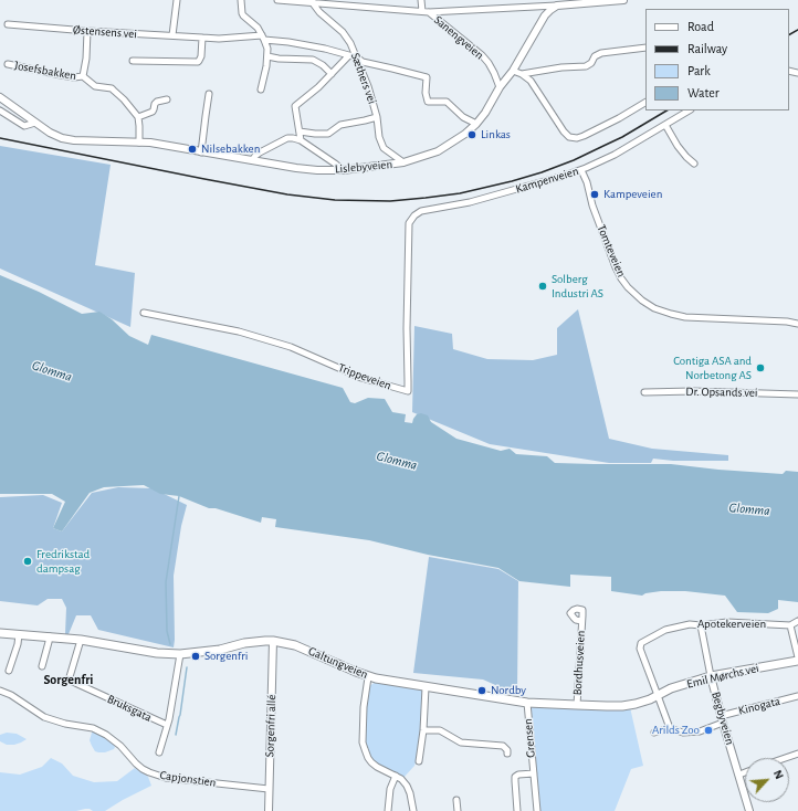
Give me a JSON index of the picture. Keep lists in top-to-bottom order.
{
  "streets": {
    "main road": ["Galtungveien", "Emil Mørchs vei"],
    "street": [
      "Østensens vei",
      "Sanengveien",
      "Josefsbakken",
      "Sæthers vei",
      "Lislebyveien",
      "Kampenveien",
      "Tomteveien",
      "Trippeveien",
      "Dr. Opsands vei",
      "Apotekerveien",
      "Bordhusveien",
      "Kinogata",
      "Bruksgata",
      "Begbyveien",
      "Sorgenfri allé",
      "Grensen",
      "Capjonstien"
    ]
  },
  "crossings": [
    ["Østensens vei", "Josefsbakken"],
    ["Østensens vei", "Sæthers vei"],
    ["Østensens vei", "Lislebyveien"],
    ["Sanengveien", "Lislebyveien"],
    ["Sæthers vei", "Lislebyveien"],
    ["Kampenveien", "Tomteveien"],
    ["Kampenveien", "Trippeveien"],
    ["Apotekerveien", "Galtungveien"],
    ["Apotekerveien", "Emil Mørchs vei"],
    ["Apotekerveien", "Begbyveien"],
    ["Galtungveien", "Bordhusveien"],
    ["Galtungveien", "Emil Mørchs vei"],
    ["Galtungveien", "Bruksgata"],
    ["Galtungveien", "Sorgenfri allé"],
    ["Galtungveien", "Grensen"],
    ["Emil Mørchs vei", "Begbyveien"],
    ["Kinogata", "Begbyveien"],
    ["Sorgenfri allé", "Capjonstien"]
  ],
  "districts": ["Sorgenfri"],
  "water": ["Glomma"],
  "places": [
    "Linkas",
    "Nilsebakken",
    "Kampeveien",
    "Solberg Industri AS",
    "Contiga ASA and Norbetong AS",
    "Fredrikstad dampsag",
    "Sorgenfri",
    "Nordby",
    "Arilds Zoo"
  ],
  "legend": [
    "Road",
    "Railway",
    "Park",
    "Water"
  ],
  "north": "top right"
}
